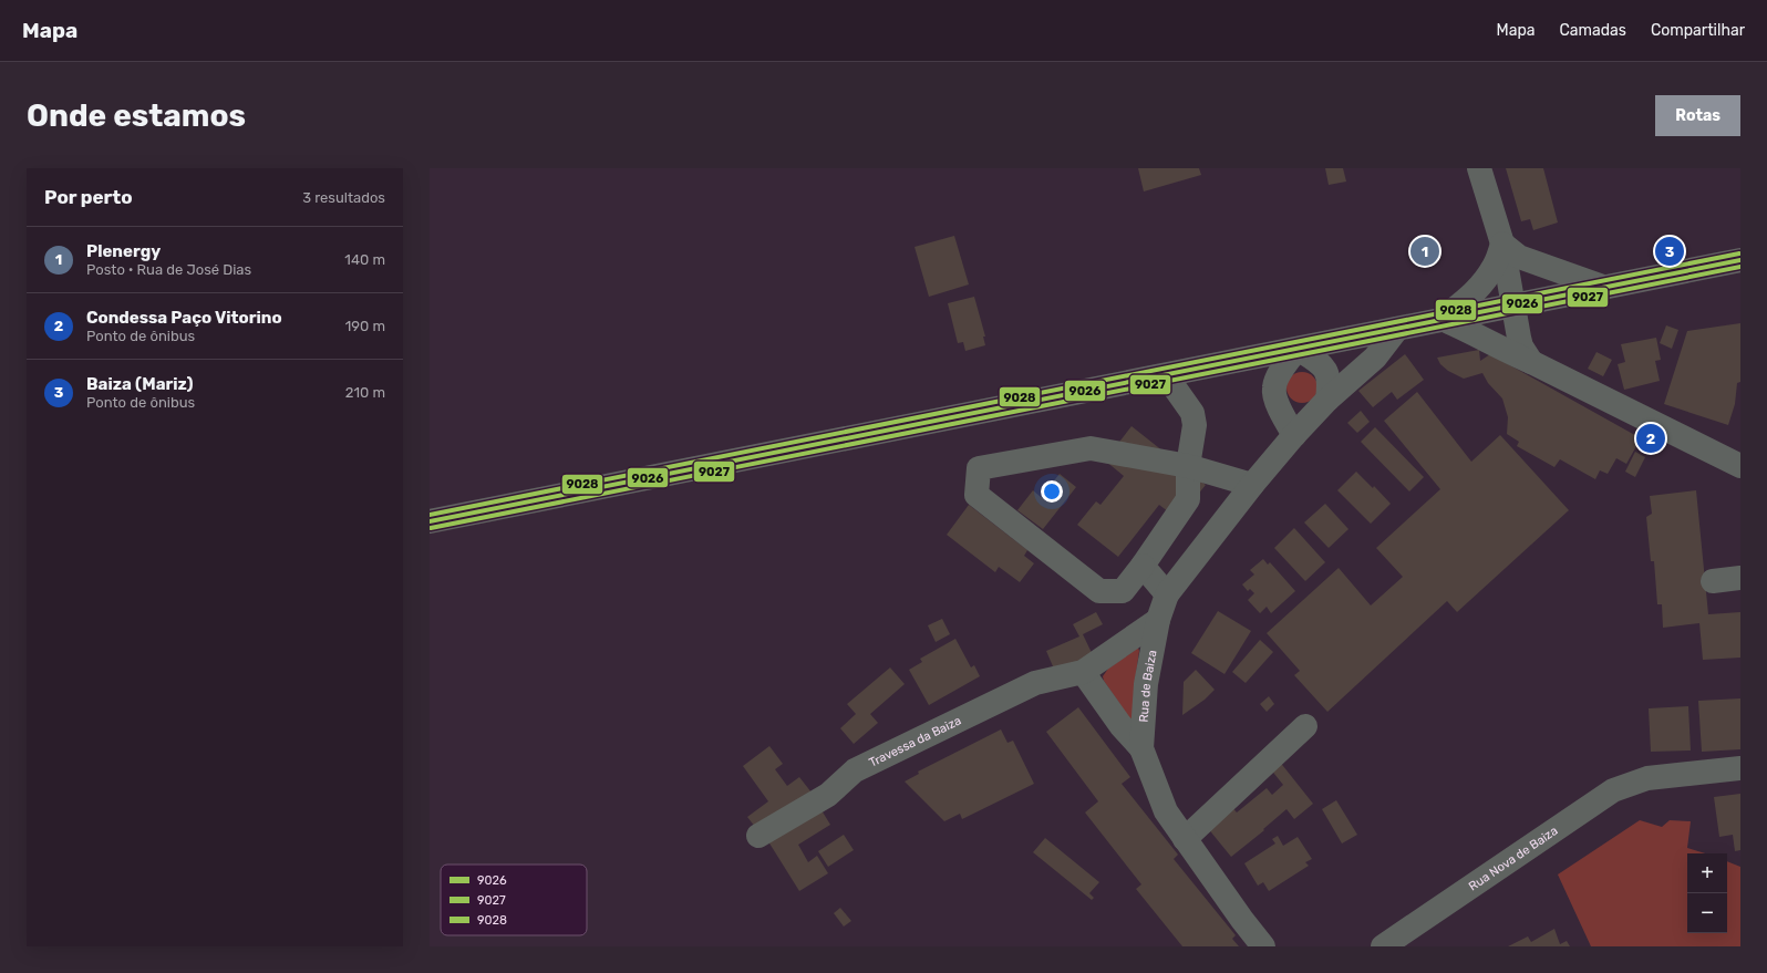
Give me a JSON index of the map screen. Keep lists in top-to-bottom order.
{
  "streets": {
    "street": ["Rua de Baiza", "Travessa da Baiza", "Rua Nova de Baiza"]
  },
  "crossings": [
    ["Rua de Baiza", "Travessa da Baiza"]
  ],
  "lines": ["transit line 9028", "transit line 9026", "transit line 9027"],
  "legend": ["9026", "9027", "9028"],
  "page": {
    "header": "Mapa",
    "nav": ["Mapa", "Camadas", "Compartilhar"],
    "buttons": "Rotas",
    "title": "Onde estamos",
    "heading": ["Por perto", "3 resultados"],
    "list": [
      {
        "mark": "1",
        "name": "Plenergy",
        "note": "Posto · Rua de José Dias",
        "value": "140 m"
      },
      {
        "mark": "2",
        "name": "Condessa Paço Vitorino",
        "note": "Ponto de ônibus",
        "value": "190 m"
      },
      {
        "mark": "3",
        "name": "Baiza (Mariz)",
        "note": "Ponto de ônibus",
        "value": "210 m"
      }
    ],
    "pins": ["1", "3", "2"],
    "map_buttons": ["+", "−"]
  }
}
